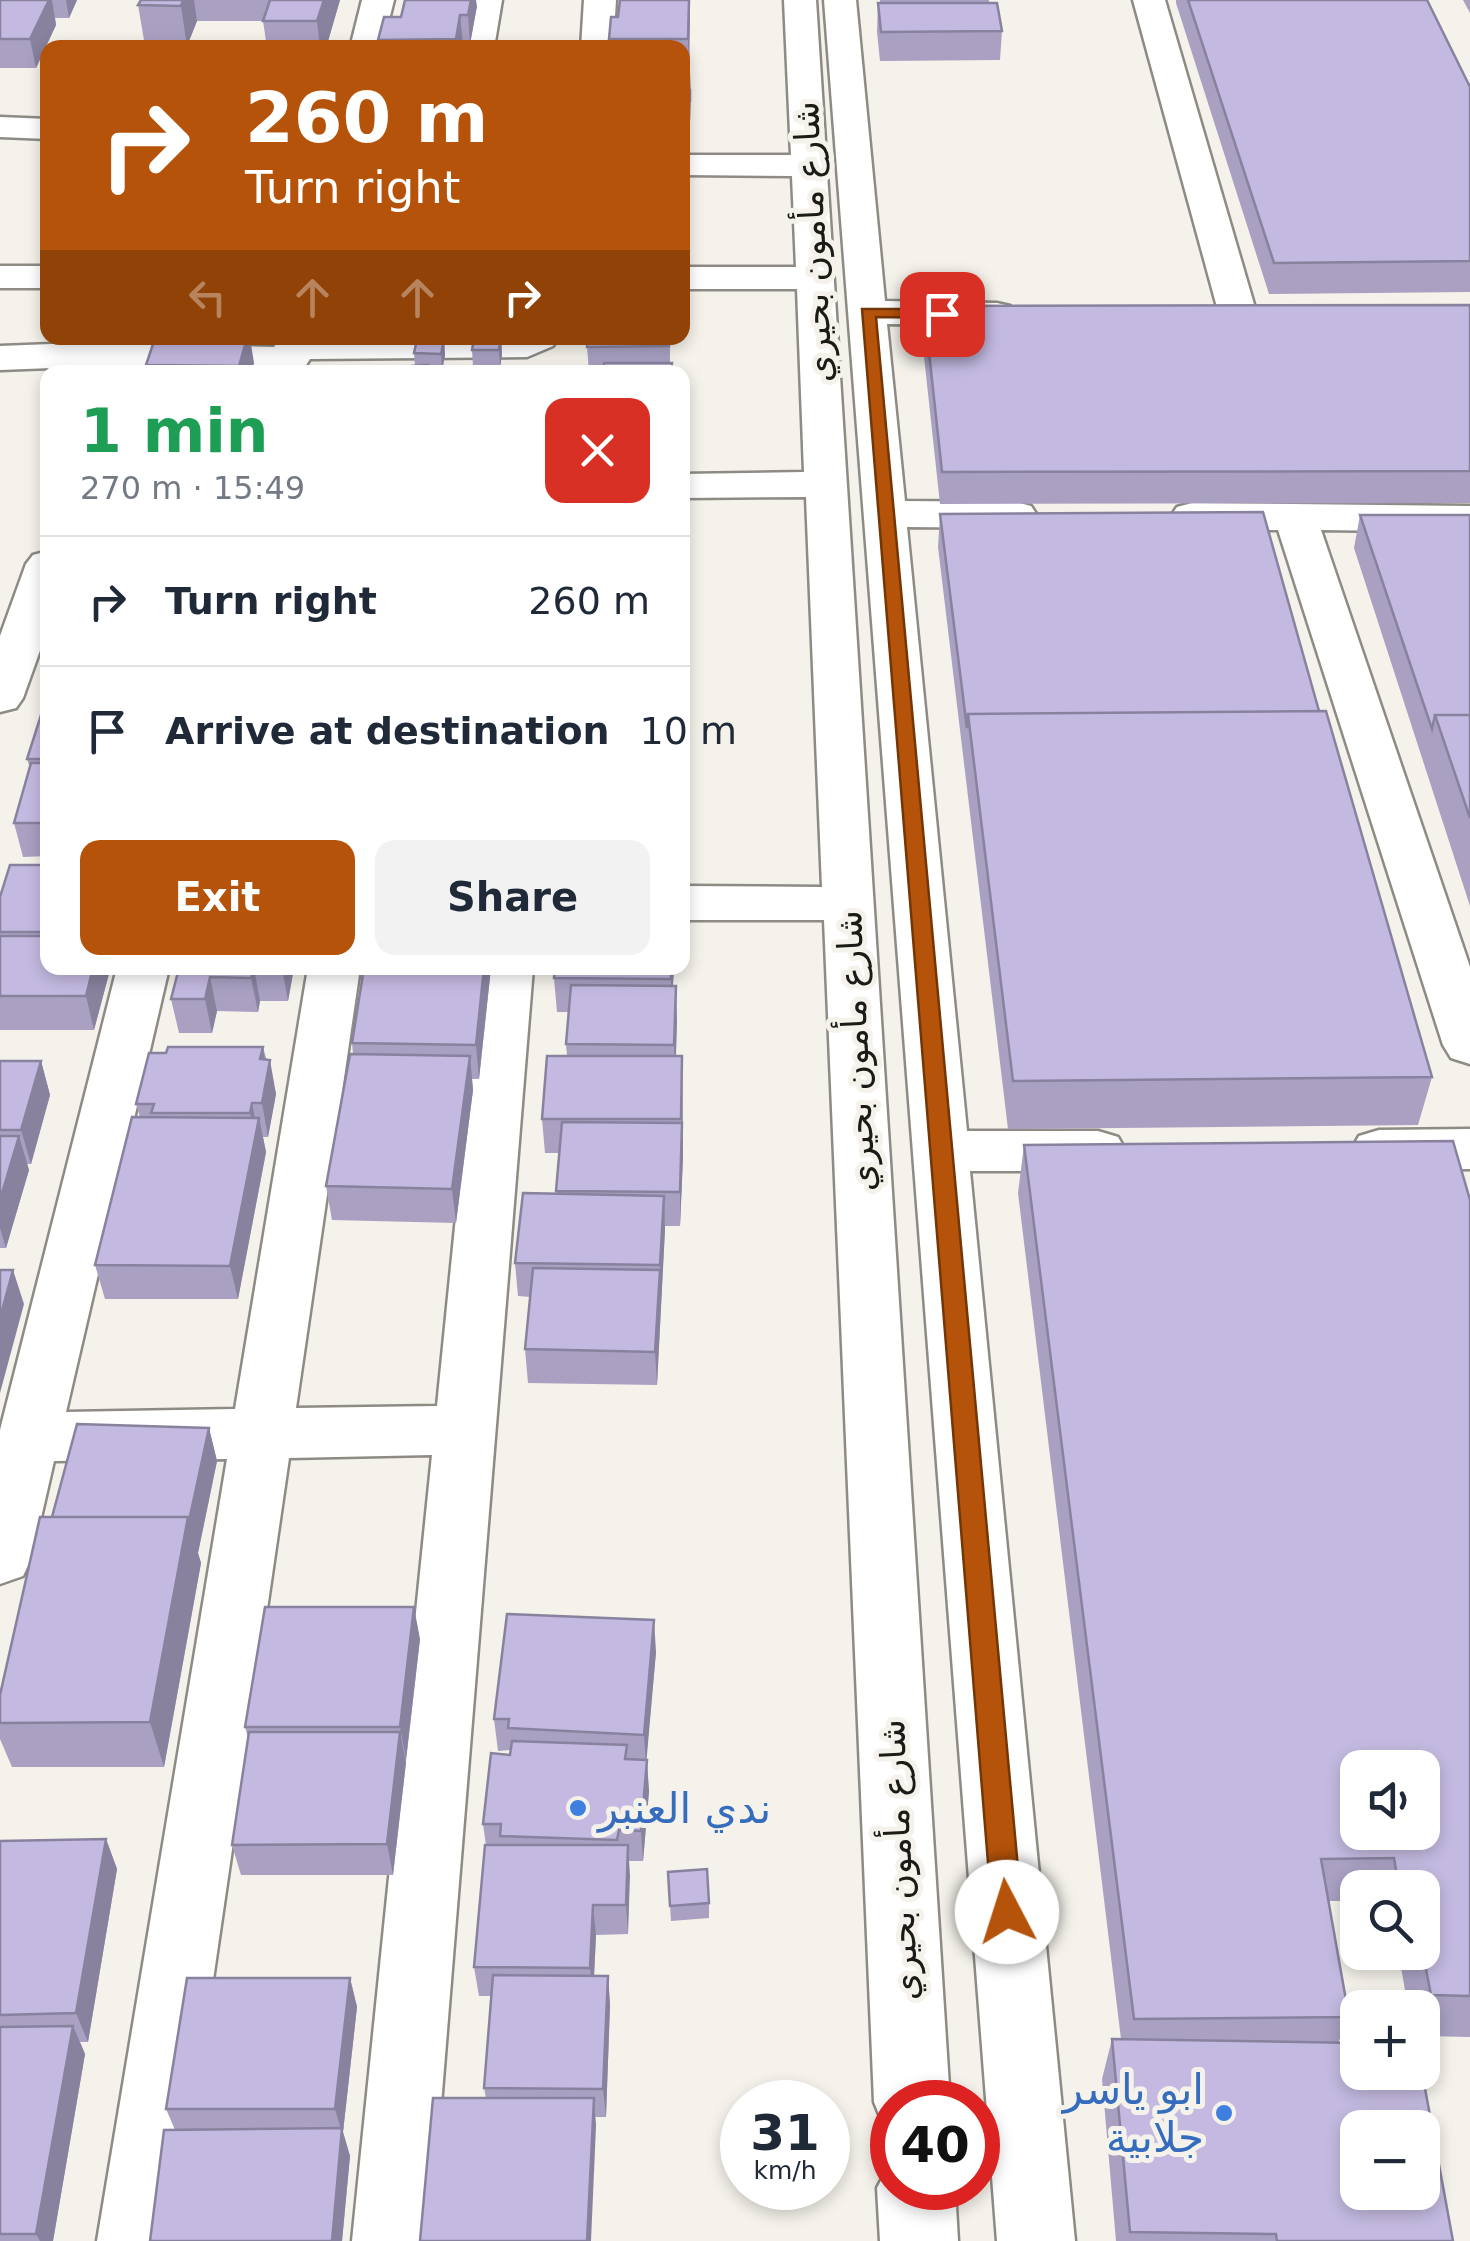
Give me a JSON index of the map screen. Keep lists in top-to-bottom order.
{
  "streets": {
    "street": ["شارع مأمون بحيري"]
  },
  "places": ["ندي العنبر", "ابو ياسر جلابية"],
  "page": {
    "turn": ["260 m", "Turn right"],
    "heading": ["1 min", "270 m · 15:49"],
    "list": [
      {
        "name": "Turn right",
        "value": "260 m"
      },
      {
        "name": "Arrive at destination",
        "value": "10 m"
      }
    ],
    "buttons": ["Exit", "Share"],
    "map_buttons": ["+", "−"],
    "speed": "31 km/h",
    "limit": "40"
  }
}
